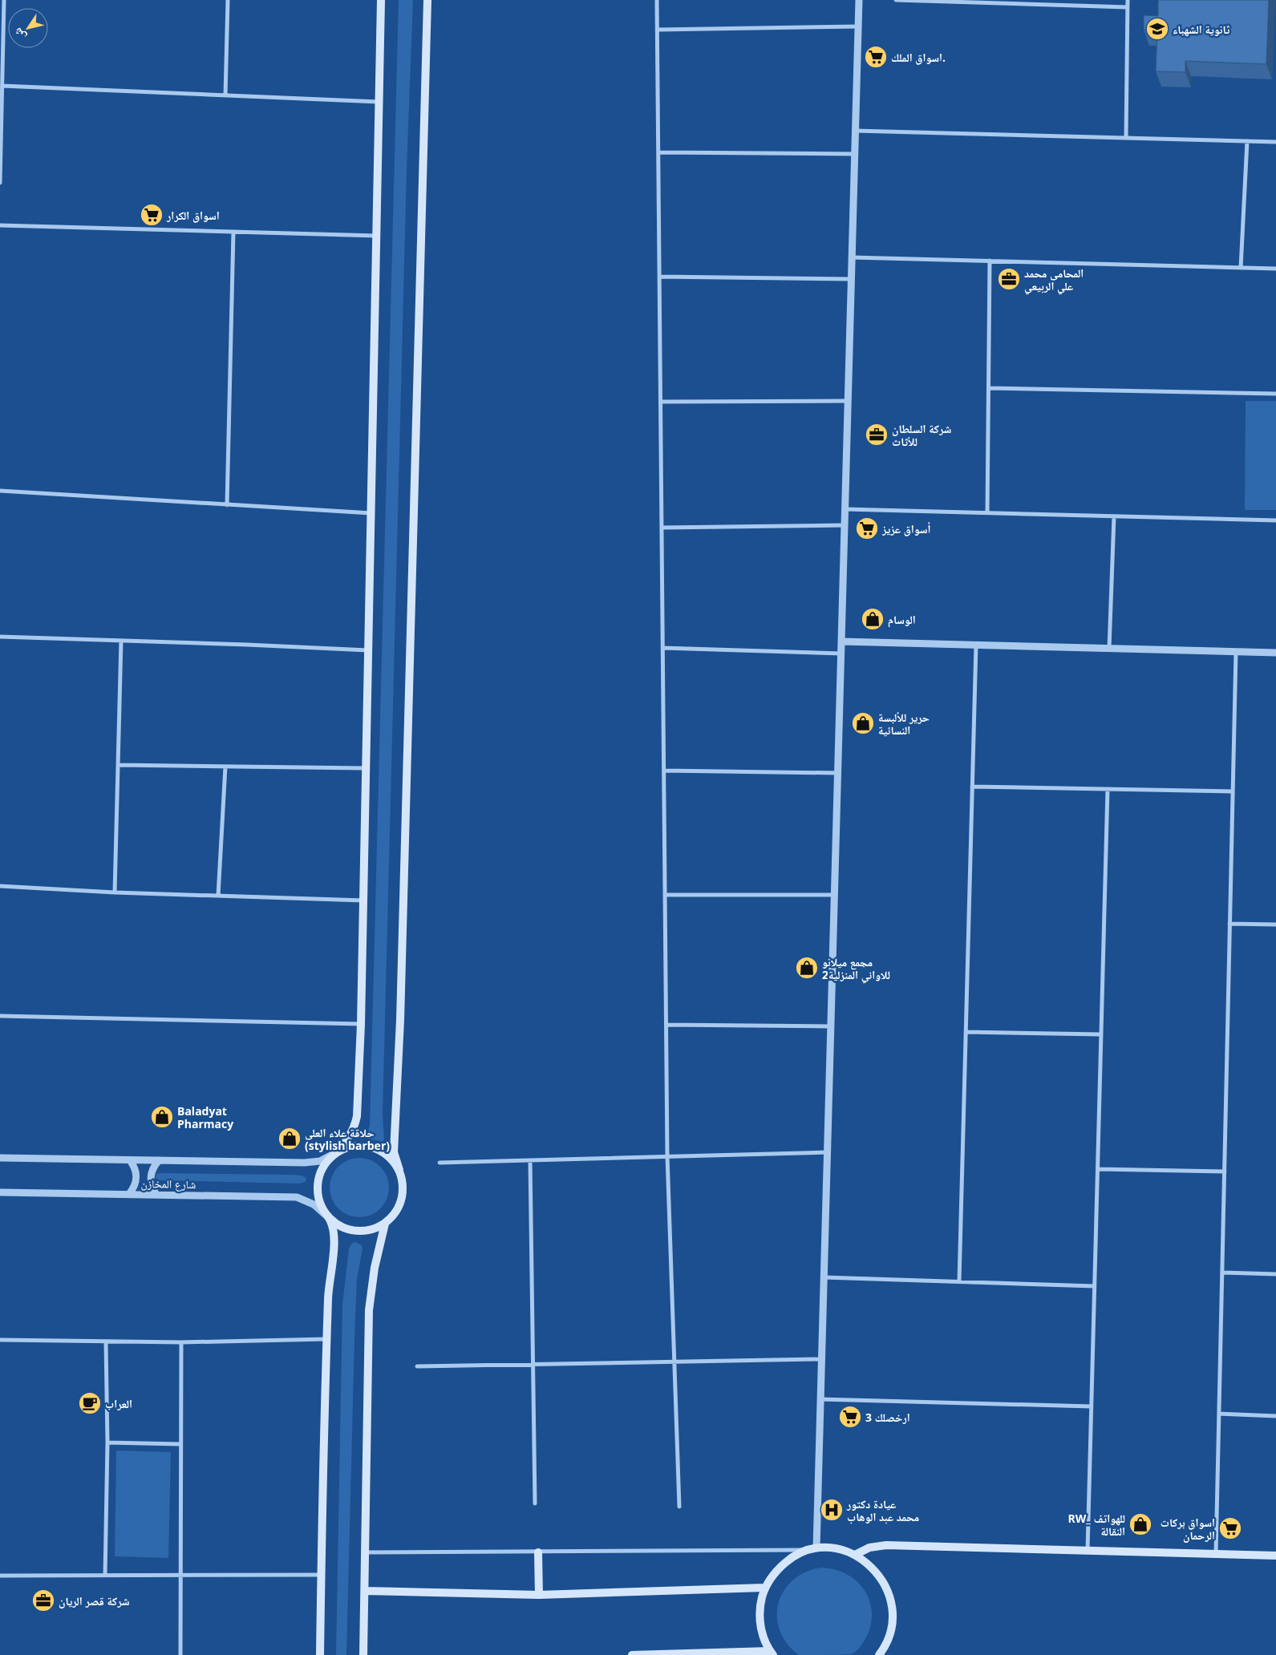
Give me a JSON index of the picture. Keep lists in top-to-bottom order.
{
  "streets": {
    "street": ["شارع المخازن"]
  },
  "places": {
    "school or university": ["ثانوية الشهباء"],
    "supermarket": [
      "اسواق الملك.",
      "اسواق الكرار",
      "أسواق عزيز",
      "ارخصلك 3",
      "اسواق بركات الرحمان"
    ],
    "office": ["المحامي محمد علي الربيعي", "شركة السلطان للأثاث", "شركة قصر الريان"],
    "shop": [
      "الوسام",
      "حرير للألبسة النسائية",
      "مجمع ميلانو للاواني المنزلية2",
      "Baladyat Pharmacy",
      "حلاقة علاء العلي (stylish barber)",
      "RW_ للهواتف النقالة"
    ],
    "cafe": ["العراب"],
    "hospital": ["عيادة دكتور محمد عبد الوهاب"]
  },
  "north": "bottom left"
}
